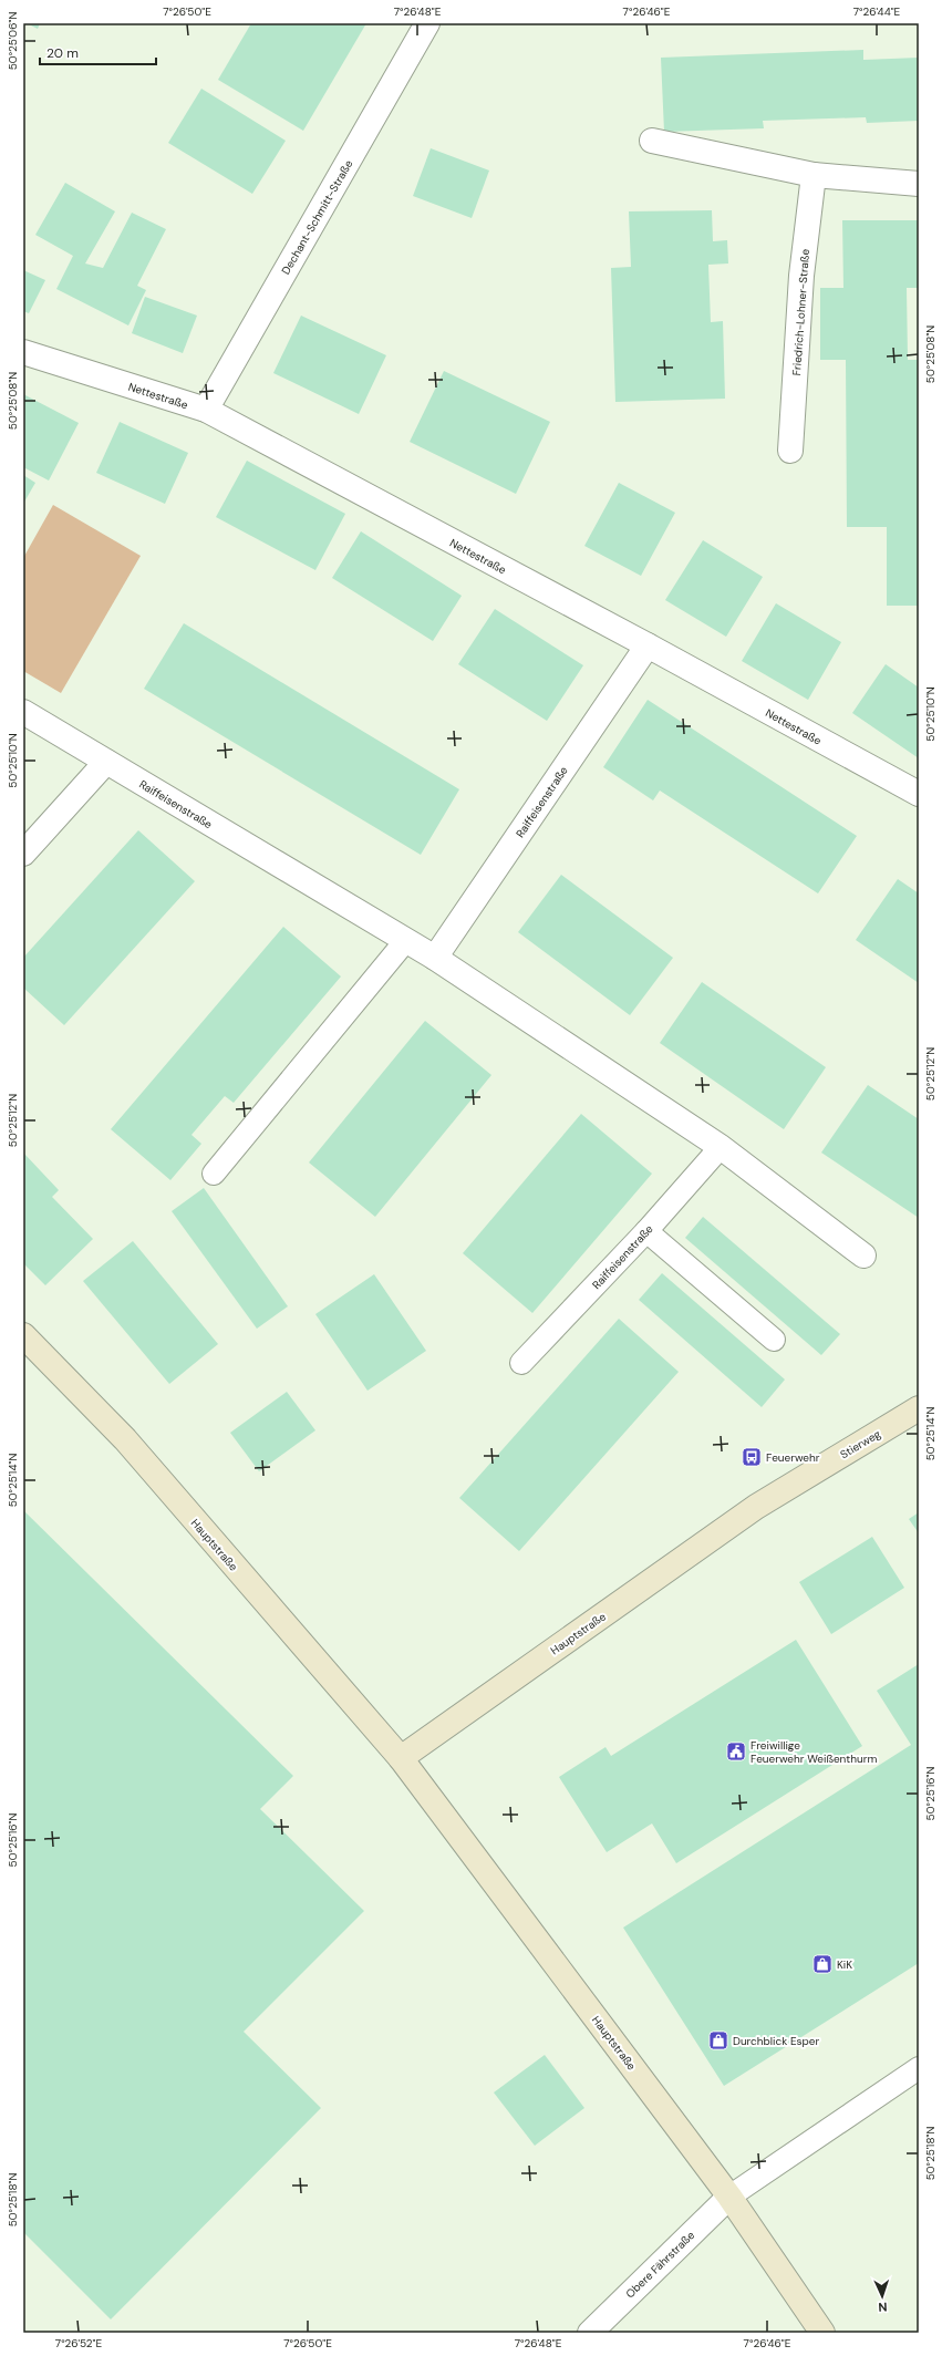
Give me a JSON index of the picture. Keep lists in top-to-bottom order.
{
  "streets": {
    "main road": ["Stierweg", "Hauptstraße"],
    "street": [
      "Dechant-Schmitt-Straße",
      "Friedrich-Lohner-Straße",
      "Nettestraße",
      "Raiffeisenstraße",
      "Obere Fährstraße"
    ]
  },
  "crossings": [
    ["Dechant-Schmitt-Straße", "Nettestraße"],
    ["Nettestraße", "Raiffeisenstraße"],
    ["Stierweg", "Hauptstraße"],
    ["Hauptstraße", "Obere Fährstraße"]
  ],
  "places": {
    "bus stop": ["Feuerwehr"],
    "public building": ["Freiwillige Feuerwehr Weißenthurm"],
    "shop": ["KiK", "Durchblick Esper"]
  },
  "scale_bar": "20 m",
  "north": "bottom",
  "coordinates": [
    "7°26'50\"E",
    "7°26'48\"E",
    "7°26'46\"E",
    "7°26'44\"E",
    "50°25'06\"N",
    "50°25'08\"N",
    "50°25'10\"N",
    "50°25'12\"N",
    "50°25'14\"N",
    "50°25'16\"N",
    "50°25'18\"N",
    "7°26'52\"E"
  ]
}
